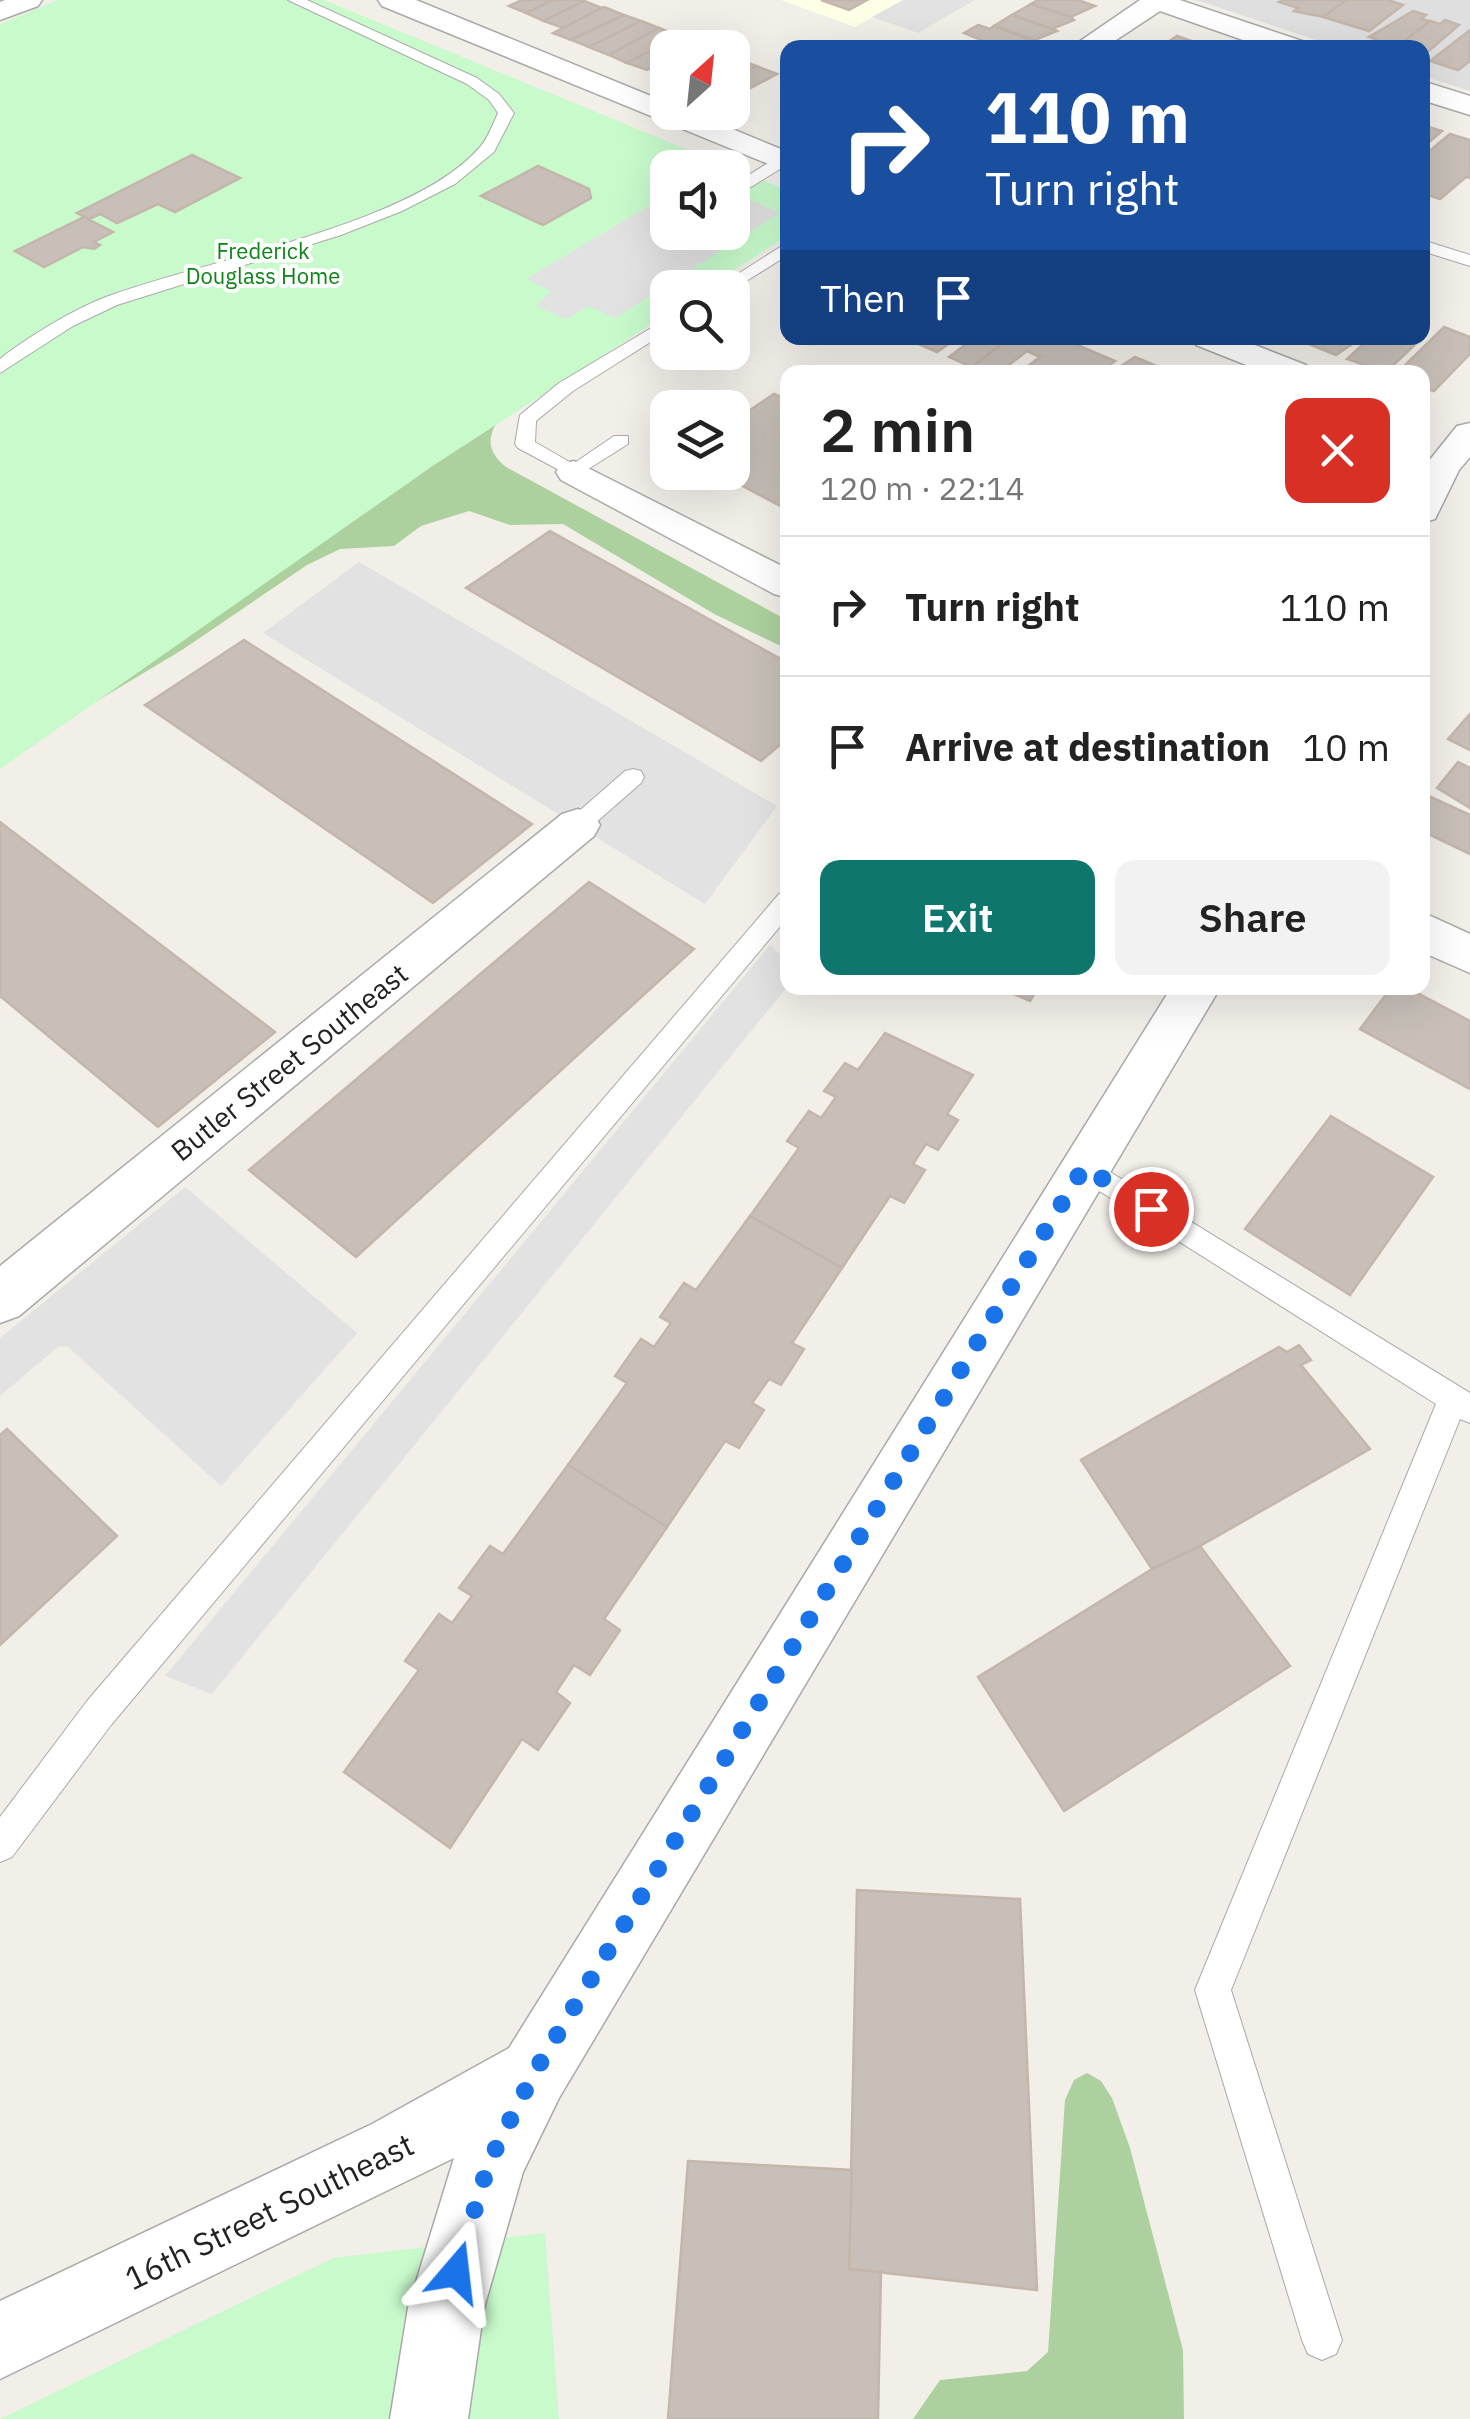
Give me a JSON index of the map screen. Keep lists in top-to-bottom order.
{
  "streets": {
    "street": ["Butler Street Southeast", "16th Street Southeast"]
  },
  "parks": ["Frederick Douglass Home"],
  "north": "top right",
  "page": {
    "turn": ["110 m", "Turn right"],
    "then": "Then",
    "heading": ["2 min", "120 m · 22:14"],
    "list": [
      {
        "name": "Turn right",
        "value": "110 m"
      },
      {
        "name": "Arrive at destination",
        "value": "10 m"
      }
    ],
    "buttons": ["Exit", "Share"]
  }
}
